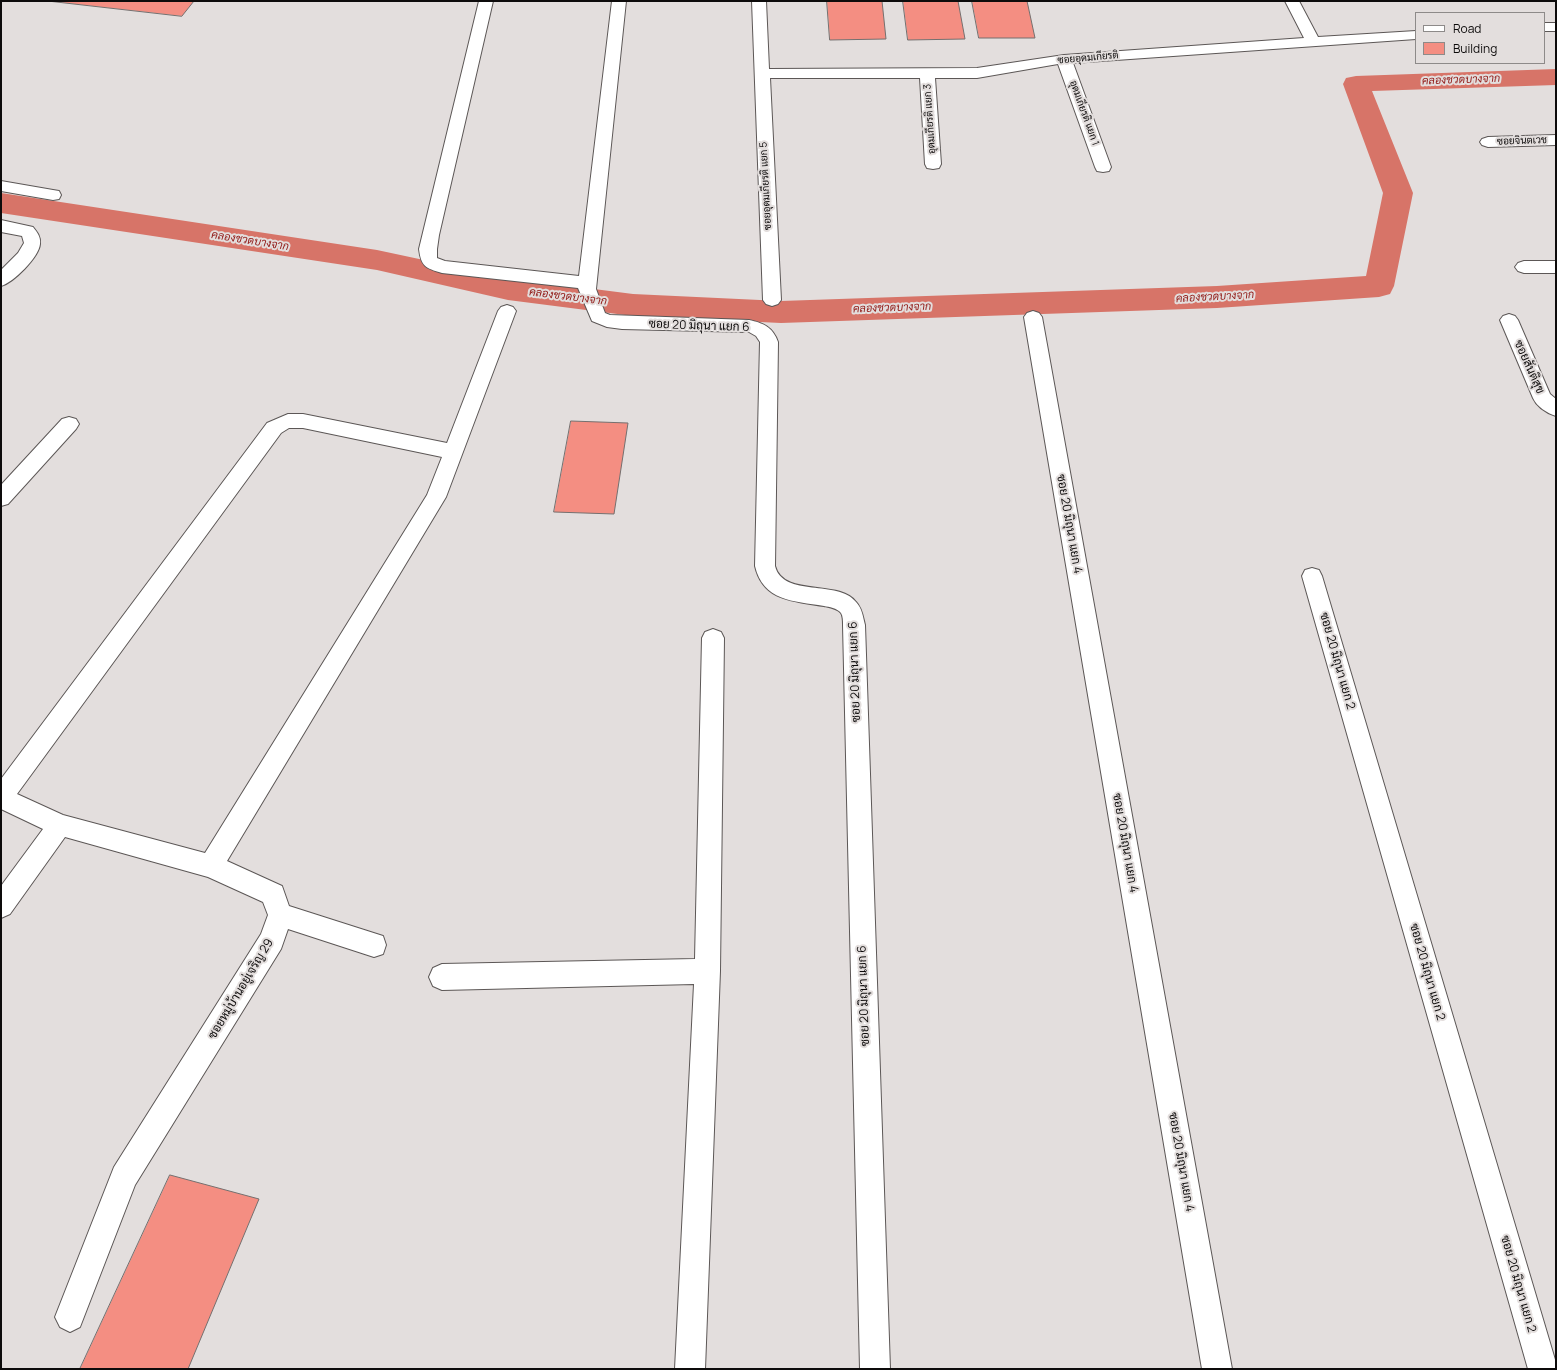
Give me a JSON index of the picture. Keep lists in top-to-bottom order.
{
  "streets": {
    "street": [
      "ซอยอุดมเกียรติ",
      "อุดมเกียรติ แยก 1",
      "อุดมเกียรติ แยก 3",
      "ซอยจินตเวช",
      "ซอยอุดมเกียรติ แยก 5",
      "ซอย 20 มิถุนา แยก 6",
      "ซอยสันติสุข",
      "ซอย 20 มิถุนา แยก 4",
      "ซอย 20 มิถุนา แยก 2",
      "ซอยหมู่บ้านอยู่เจริญ 29"
    ]
  },
  "crossings": [
    ["ซอยอุดมเกียรติ", "อุดมเกียรติ แยก 1"],
    ["ซอยอุดมเกียรติ", "อุดมเกียรติ แยก 3"],
    ["ซอยอุดมเกียรติ", "ซอยอุดมเกียรติ แยก 5"]
  ],
  "water": ["คลองชวดบางจาก"],
  "legend": ["Road", "Building"]
}
